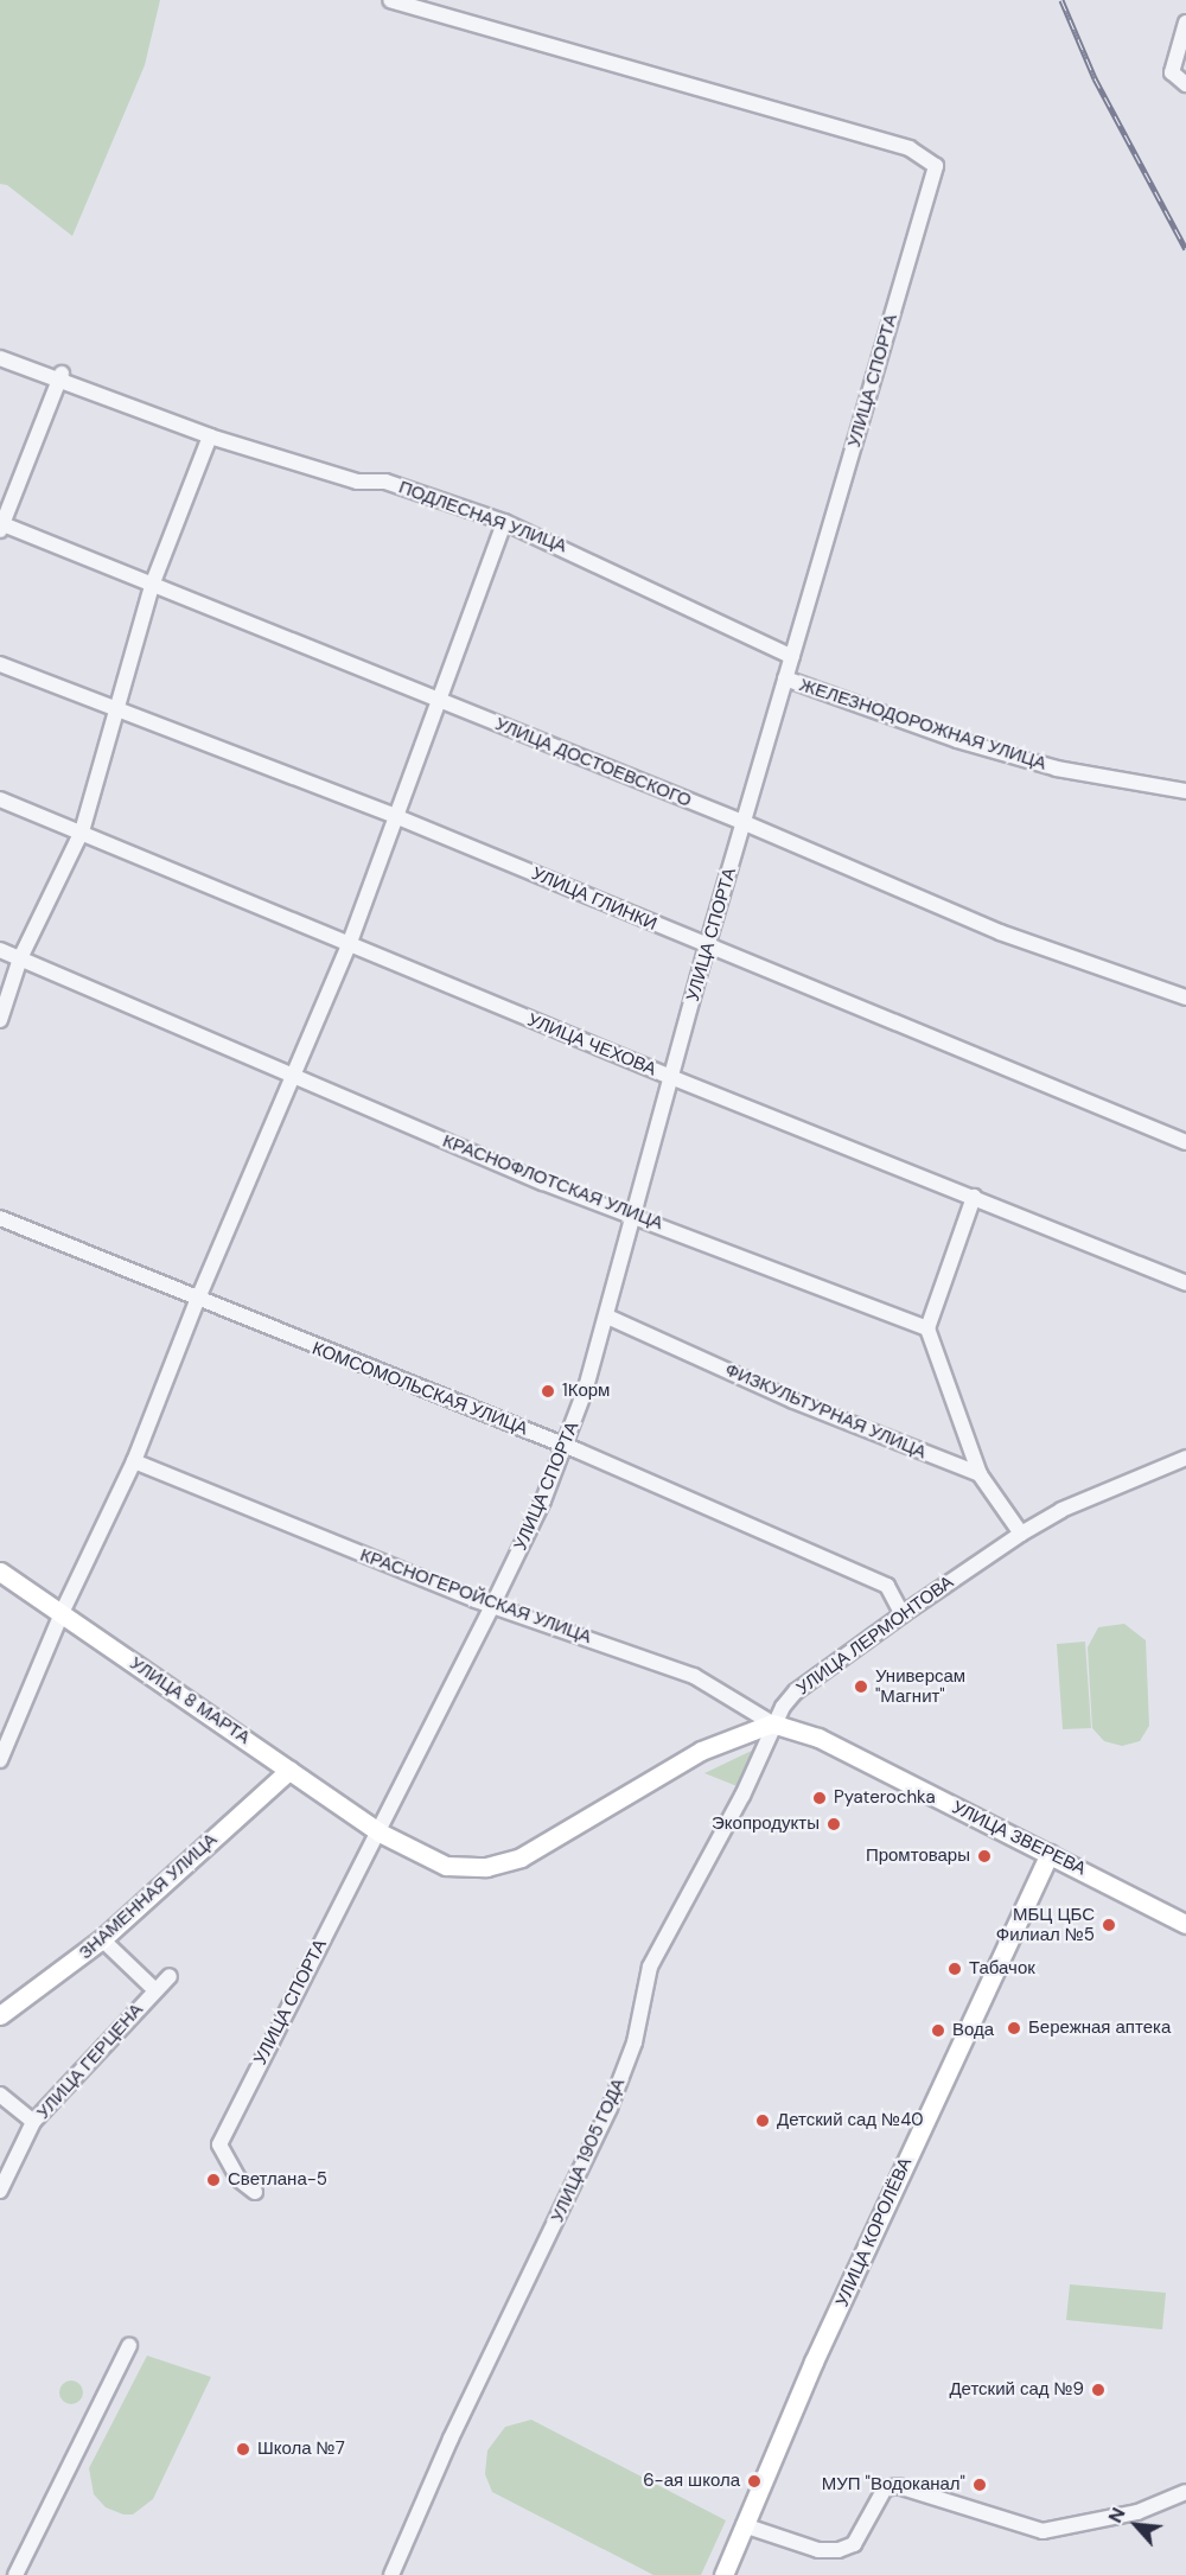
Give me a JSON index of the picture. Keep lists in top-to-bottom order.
{
  "streets": {
    "main road": [
      "УЛИЦА 8 МАРТА",
      "УЛИЦА ЗВЕРЕВА",
      "ЗНАМЕННАЯ УЛИЦА",
      "УЛИЦА КОРОЛЁВА"
    ],
    "street": [
      "УЛИЦА СПОРТА",
      "ПОДЛЕСНАЯ УЛИЦА",
      "ЖЕЛЕЗНОДОРОЖНАЯ УЛИЦА",
      "УЛИЦА ДОСТОЕВСКОГО",
      "УЛИЦА ГЛИНКИ",
      "УЛИЦА ЧЕХОВА",
      "КРАСНОФЛОТСКАЯ УЛИЦА",
      "КОМСОМОЛЬСКАЯ УЛИЦА",
      "ФИЗКУЛЬТУРНАЯ УЛИЦА",
      "КРАСНОГЕРОЙСКАЯ УЛИЦА",
      "УЛИЦА ЛЕРМОНТОВА",
      "УЛИЦА ГЕРЦЕНА",
      "УЛИЦА 1905 ГОДА"
    ]
  },
  "crossings": [
    ["УЛИЦА СПОРТА", "ПОДЛЕСНАЯ УЛИЦА"],
    ["УЛИЦА СПОРТА", "ЖЕЛЕЗНОДОРОЖНАЯ УЛИЦА"],
    ["УЛИЦА СПОРТА", "УЛИЦА ДОСТОЕВСКОГО"],
    ["УЛИЦА СПОРТА", "УЛИЦА ГЛИНКИ"],
    ["УЛИЦА СПОРТА", "УЛИЦА ЧЕХОВА"],
    ["УЛИЦА СПОРТА", "КРАСНОФЛОТСКАЯ УЛИЦА"],
    ["УЛИЦА СПОРТА", "КОМСОМОЛЬСКАЯ УЛИЦА"],
    ["УЛИЦА СПОРТА", "ФИЗКУЛЬТУРНАЯ УЛИЦА"],
    ["УЛИЦА СПОРТА", "КРАСНОГЕРОЙСКАЯ УЛИЦА"],
    ["УЛИЦА СПОРТА", "УЛИЦА 8 МАРТА"],
    ["КОМСОМОЛЬСКАЯ УЛИЦА", "УЛИЦА ЛЕРМОНТОВА"],
    ["КРАСНОГЕРОЙСКАЯ УЛИЦА", "УЛИЦА ЛЕРМОНТОВА"],
    ["КРАСНОГЕРОЙСКАЯ УЛИЦА", "УЛИЦА ЗВЕРЕВА"],
    ["КРАСНОГЕРОЙСКАЯ УЛИЦА", "УЛИЦА 1905 ГОДА"],
    ["УЛИЦА ЛЕРМОНТОВА", "УЛИЦА ЗВЕРЕВА"],
    ["УЛИЦА ЛЕРМОНТОВА", "УЛИЦА 1905 ГОДА"],
    ["УЛИЦА 8 МАРТА", "ЗНАМЕННАЯ УЛИЦА"],
    ["УЛИЦА ЗВЕРЕВА", "УЛИЦА 1905 ГОДА"],
    ["УЛИЦА ЗВЕРЕВА", "УЛИЦА КОРОЛЁВА"]
  ],
  "places": [
    "1Корм",
    "Универсам \"Магнит\"",
    "Pyaterochka",
    "Экопродукты",
    "Промтовары",
    "МБЦ ЦБС Филиал №5",
    "Табачок",
    "Бережная аптека",
    "Вода",
    "Детский сад №40",
    "Светлана-5",
    "Детский сад №9",
    "Школа №7",
    "6-ая школа",
    "МУП \"Водоканал\""
  ],
  "north": "top left"
}
